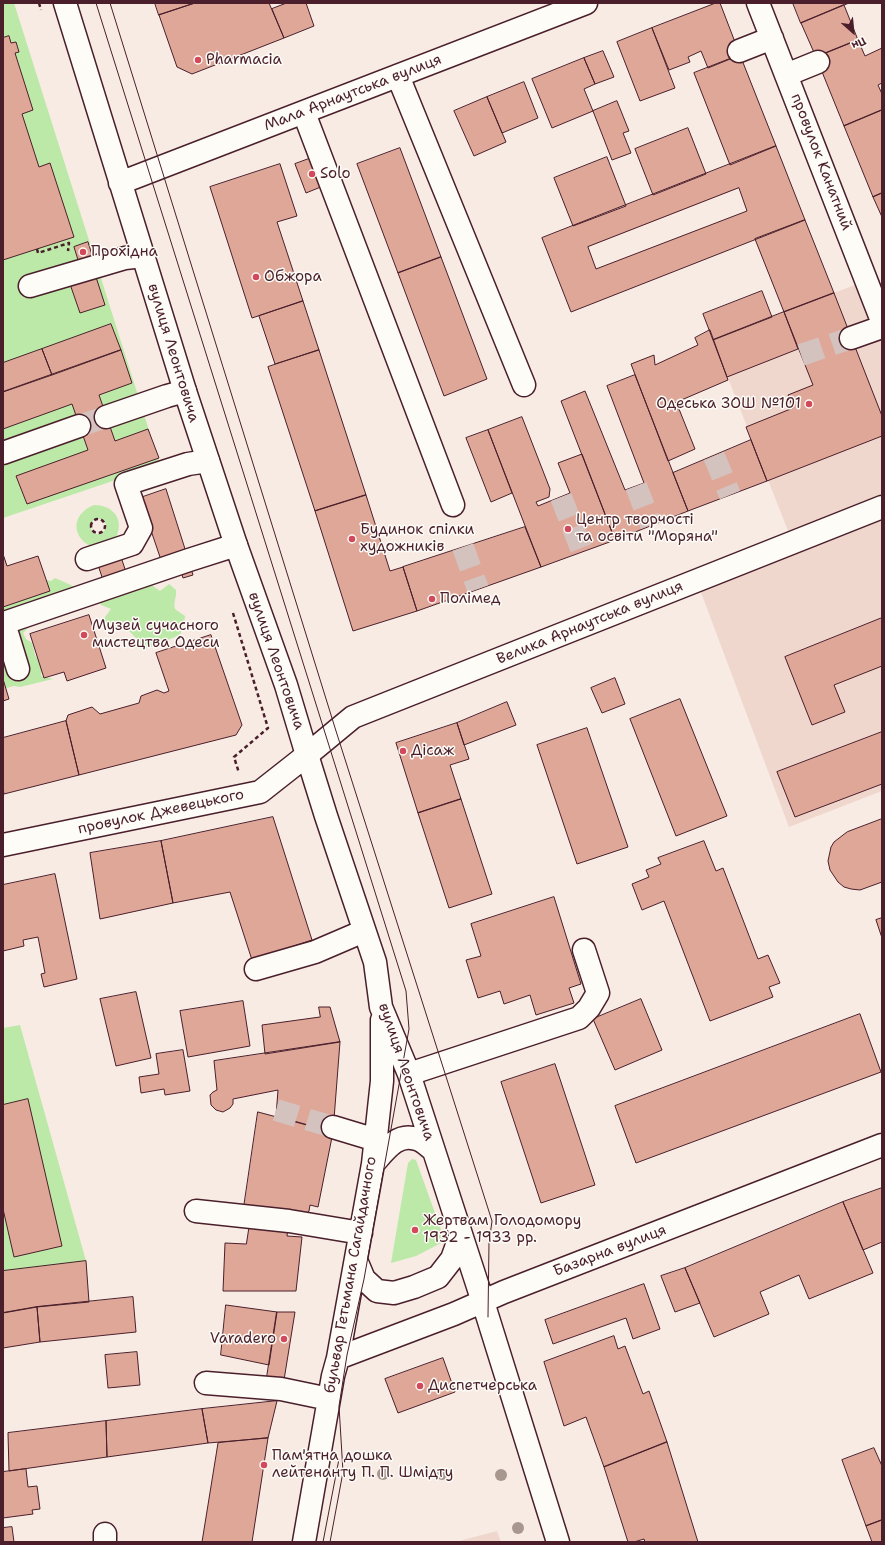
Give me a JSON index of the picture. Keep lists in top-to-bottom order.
{
  "streets": {
    "street": [
      "Мала Арнаутська вулиця",
      "провулок Канатний",
      "вулиця Леонтовича",
      "Велика Арнаутська вулиця",
      "провулок Джевецького",
      "Базарна вулиця",
      "бульвар Гетьмана Сагайдачного"
    ]
  },
  "crossings": [
    ["Мала Арнаутська вулиця", "вулиця Леонтовича"],
    ["вулиця Леонтовича", "Велика Арнаутська вулиця"],
    ["вулиця Леонтовича", "провулок Джевецького"],
    ["вулиця Леонтовича", "Базарна вулиця"],
    ["вулиця Леонтовича", "бульвар Гетьмана Сагайдачного"],
    ["Велика Арнаутська вулиця", "провулок Джевецького"],
    ["Базарна вулиця", "бульвар Гетьмана Сагайдачного"]
  ],
  "places": [
    "Pharmacia",
    "Solo",
    "Прохідна",
    "Обжора",
    "Одеська ЗОШ №101",
    "Центр творчості та освіти \"Моряна\"",
    "Будинок спілки художників",
    "Полімед",
    "Музей сучасного мистецтва Одеси",
    "Дісаж",
    "Жертвам Голодомору 1932 - 1933 рр.",
    "Varadero",
    "Диспетчерська",
    "Пам'ятна дошка лейтенанту П. П. Шмідту"
  ],
  "north": "bottom right"
}
